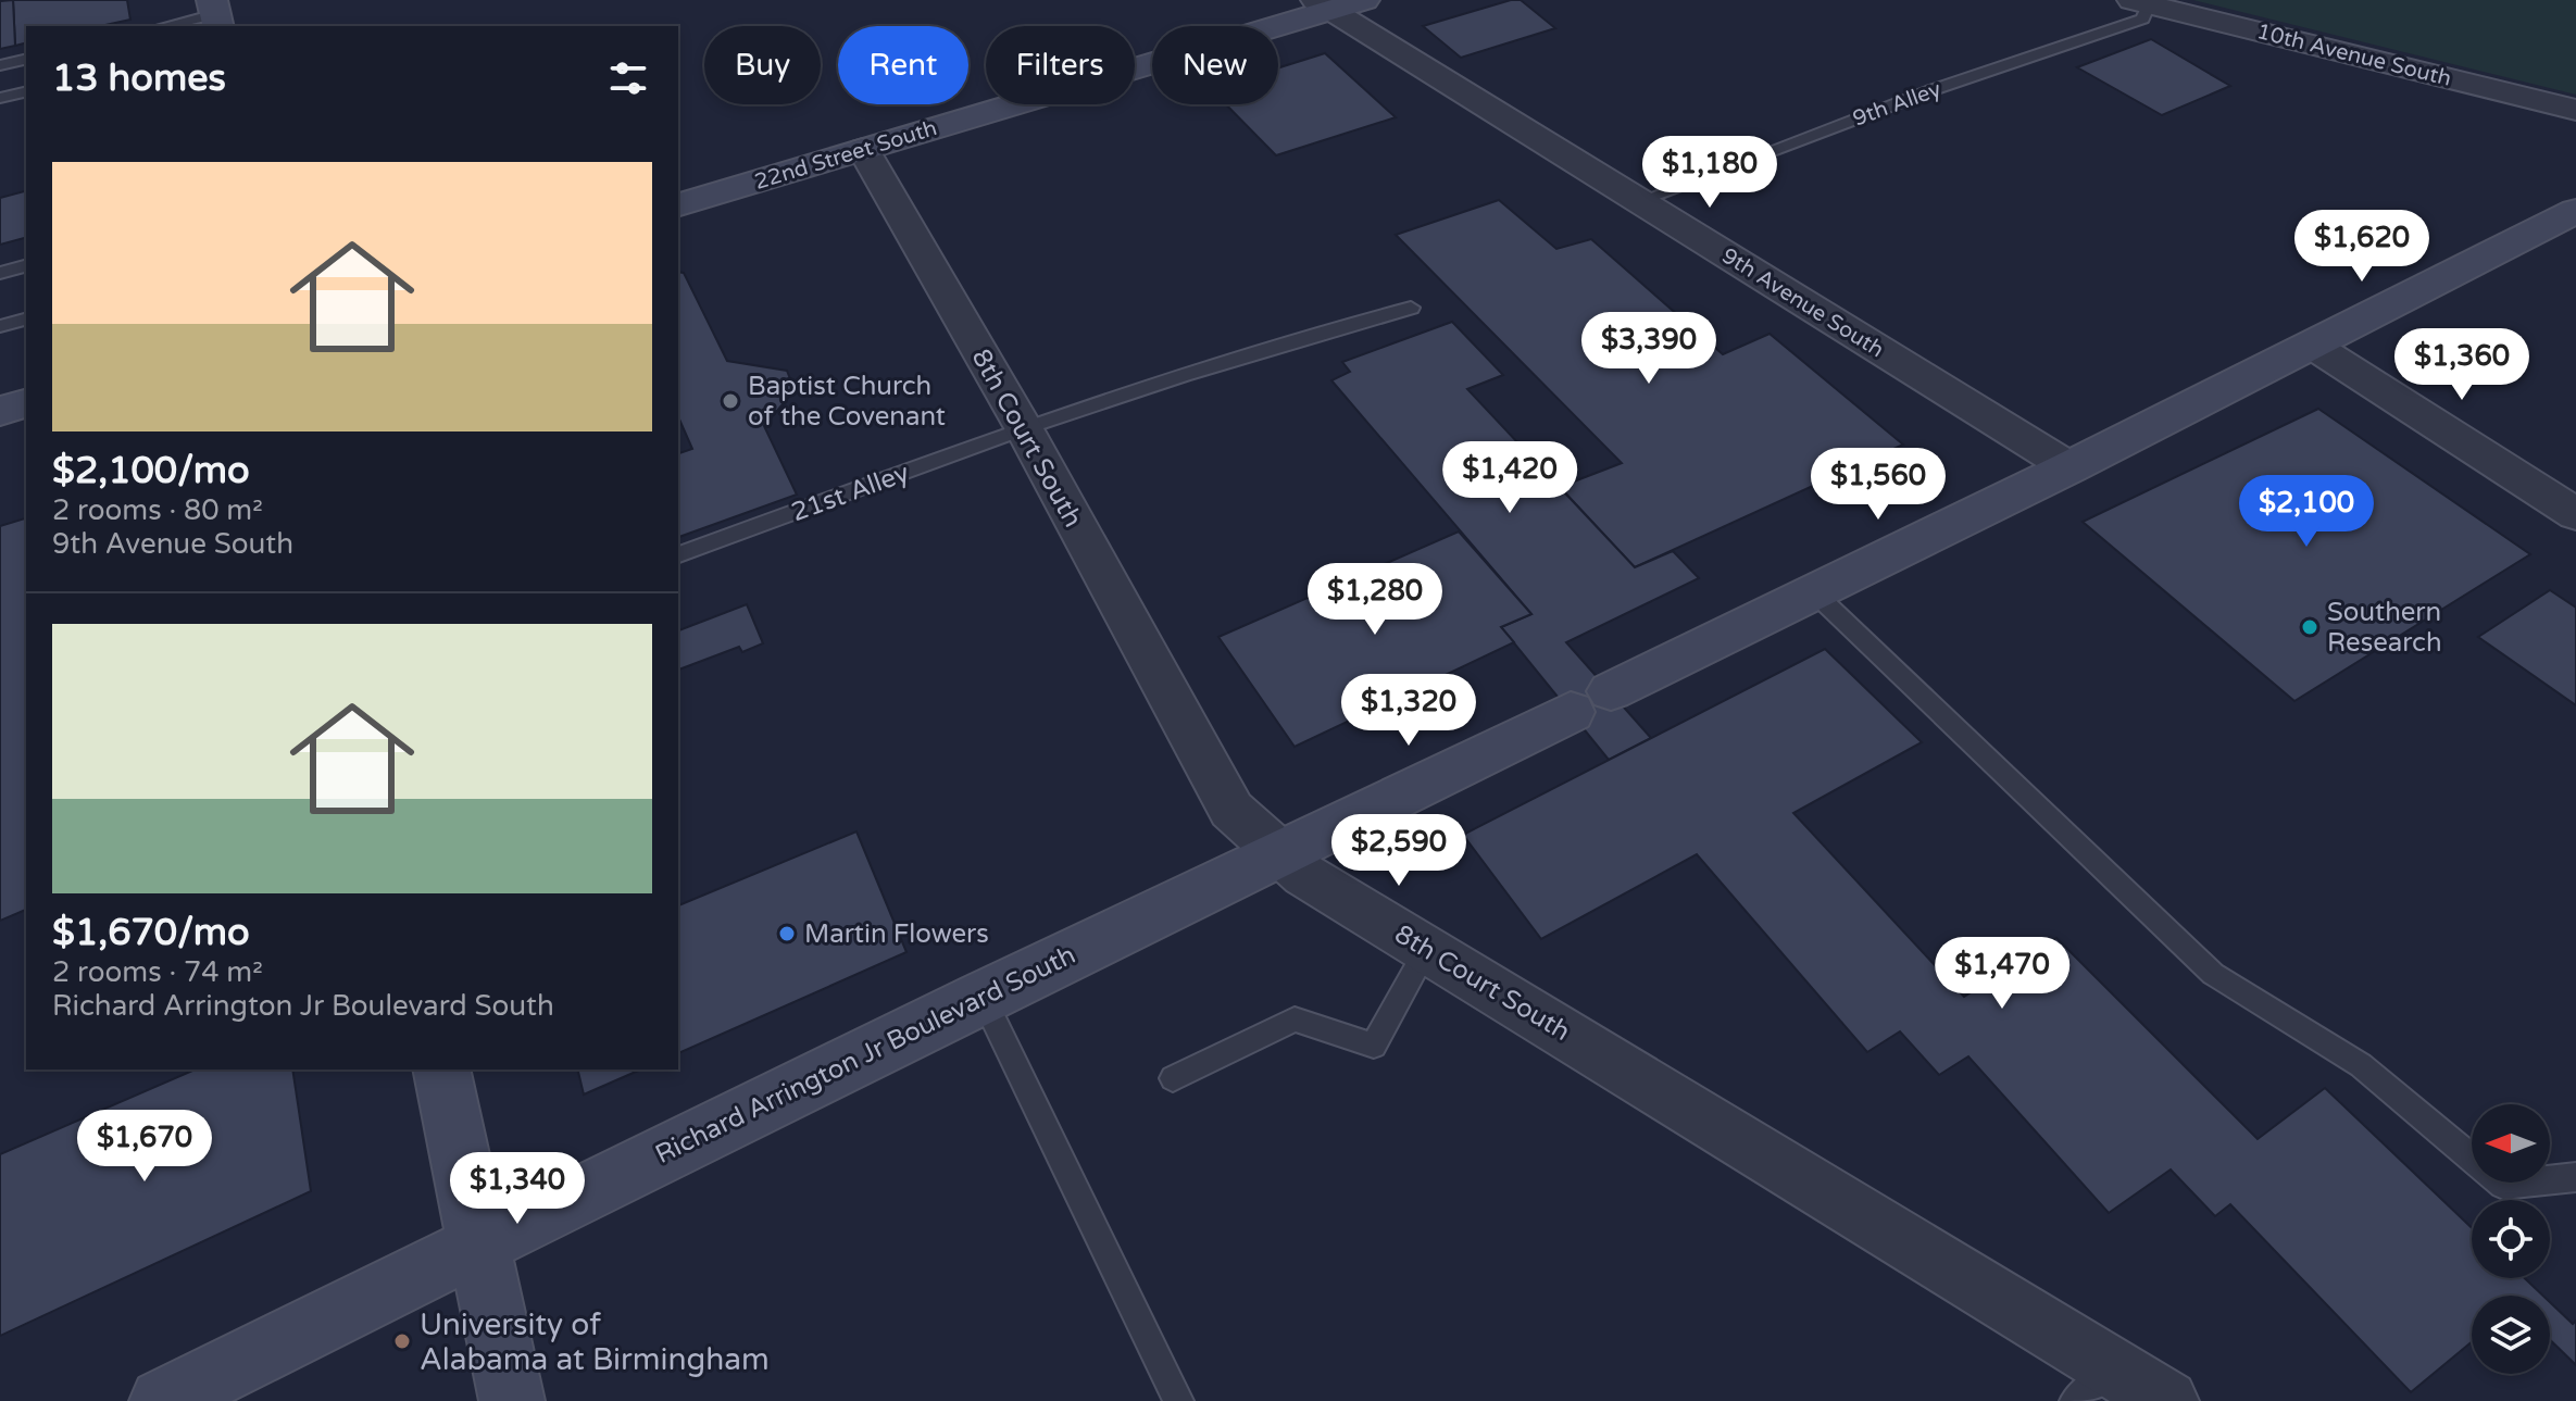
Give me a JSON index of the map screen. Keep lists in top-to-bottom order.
{
  "streets": {
    "street": [
      "10th Avenue South",
      "22nd Street South",
      "9th Avenue South",
      "8th Court South",
      "Richard Arrington Jr Boulevard South"
    ],
    "lane": ["9th Alley", "21st Alley"]
  },
  "crossings": [
    ["10th Avenue South", "9th Alley"],
    ["9th Alley", "9th Avenue South"],
    ["22nd Street South", "9th Avenue South"],
    ["22nd Street South", "8th Court South"],
    ["9th Avenue South", "Richard Arrington Jr Boulevard South"],
    ["8th Court South", "21st Alley"],
    ["8th Court South", "Richard Arrington Jr Boulevard South"]
  ],
  "places": [
    "Baptist Church of the Covenant",
    "Southern Research",
    "Martin Flowers",
    "University of Alabama at Birmingham"
  ],
  "north": "left",
  "page": {
    "chip": [
      "Buy",
      "Rent",
      "Filters",
      "New"
    ],
    "heading": "13 homes",
    "list": [
      {
        "name": "$2,100/mo",
        "note": "2 rooms · 80 m² · 9th Avenue South"
      },
      {
        "name": "$1,670/mo",
        "note": "2 rooms · 74 m² · Richard Arrington Jr Boulevard South"
      }
    ],
    "price": [
      "$1,180",
      "$1,620",
      "$3,390",
      "$1,360",
      "$1,420",
      "$1,560",
      "$2,100",
      "$1,280",
      "$1,320",
      "$2,590",
      "$1,470",
      "$1,670",
      "$1,340"
    ]
  }
}
